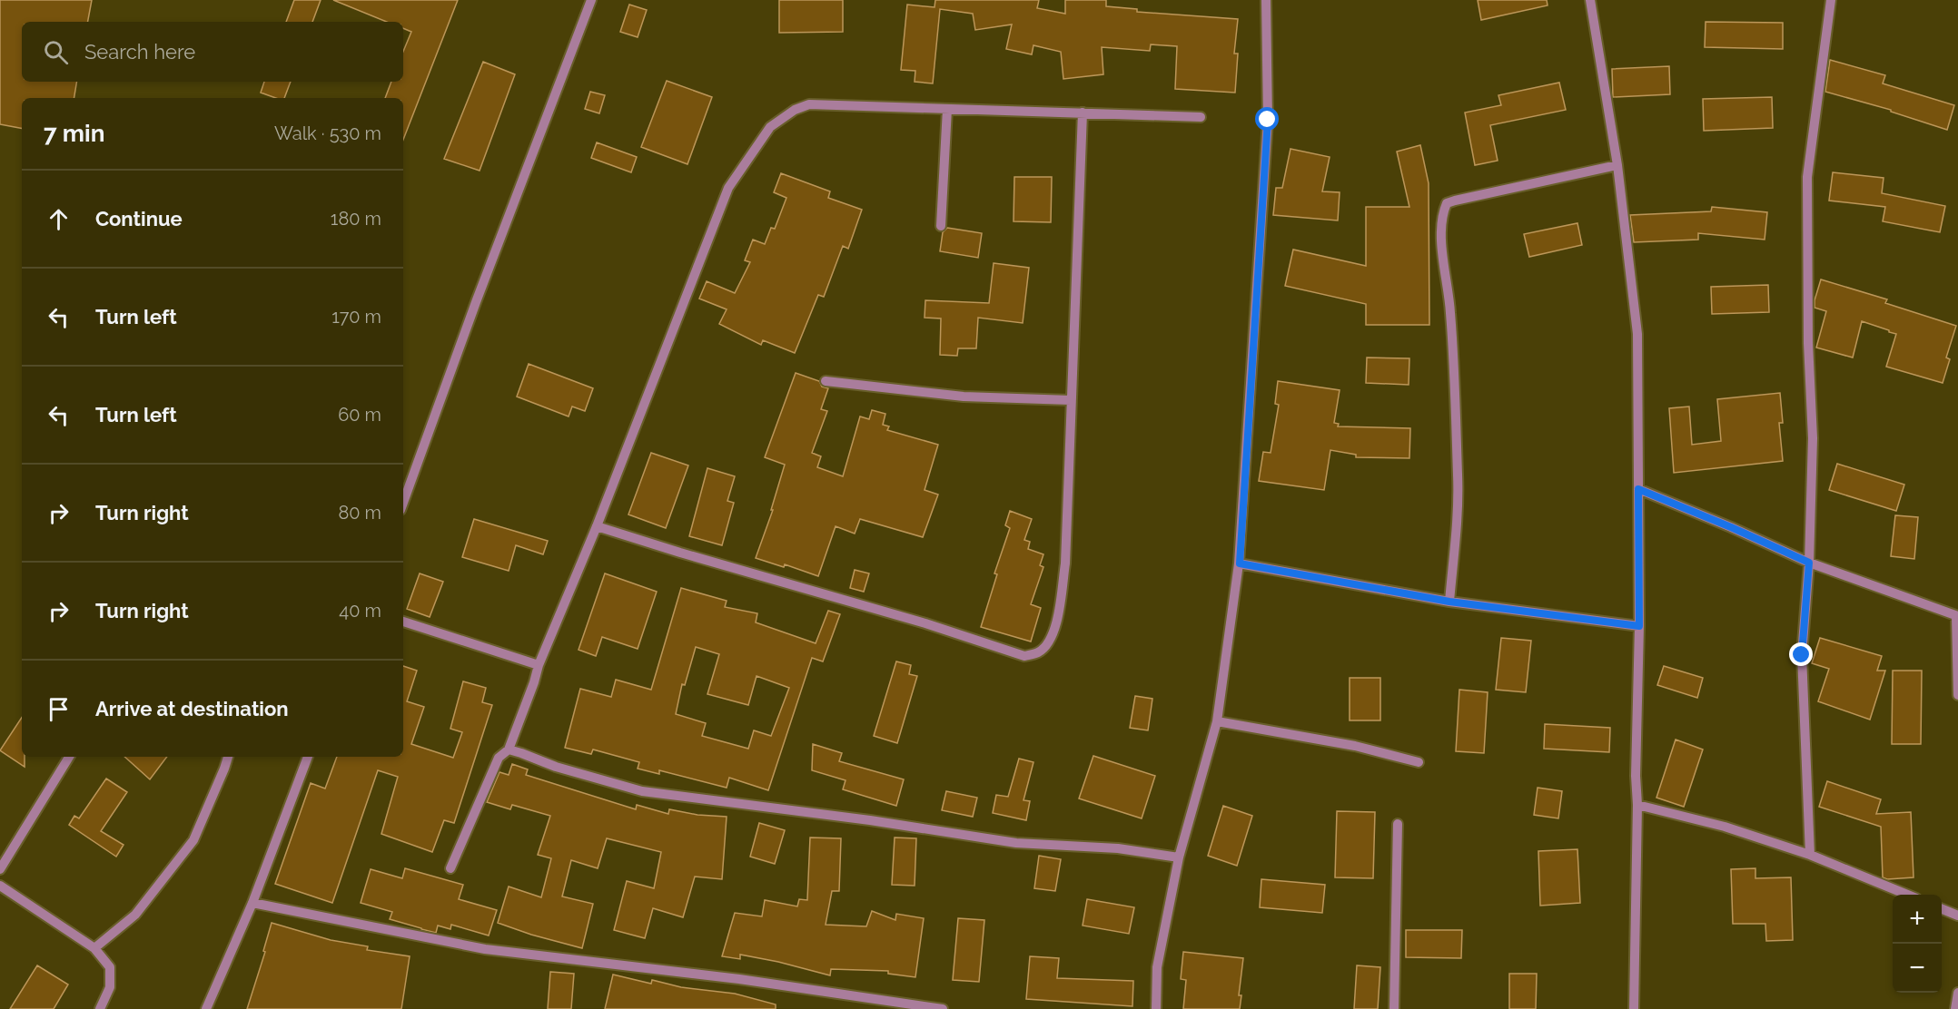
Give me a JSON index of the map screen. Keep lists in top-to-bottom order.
{
  "page": {
    "search": "Search here",
    "heading": ["7 min", "Walk · 530 m"],
    "list": [
      ["Continue", "180 m"],
      ["Turn left", "170 m"],
      ["Turn left", "60 m"],
      ["Turn right", "80 m"],
      ["Turn right", "40 m"],
      "Arrive at destination"
    ],
    "map_buttons": ["+", "−"]
  }
}
